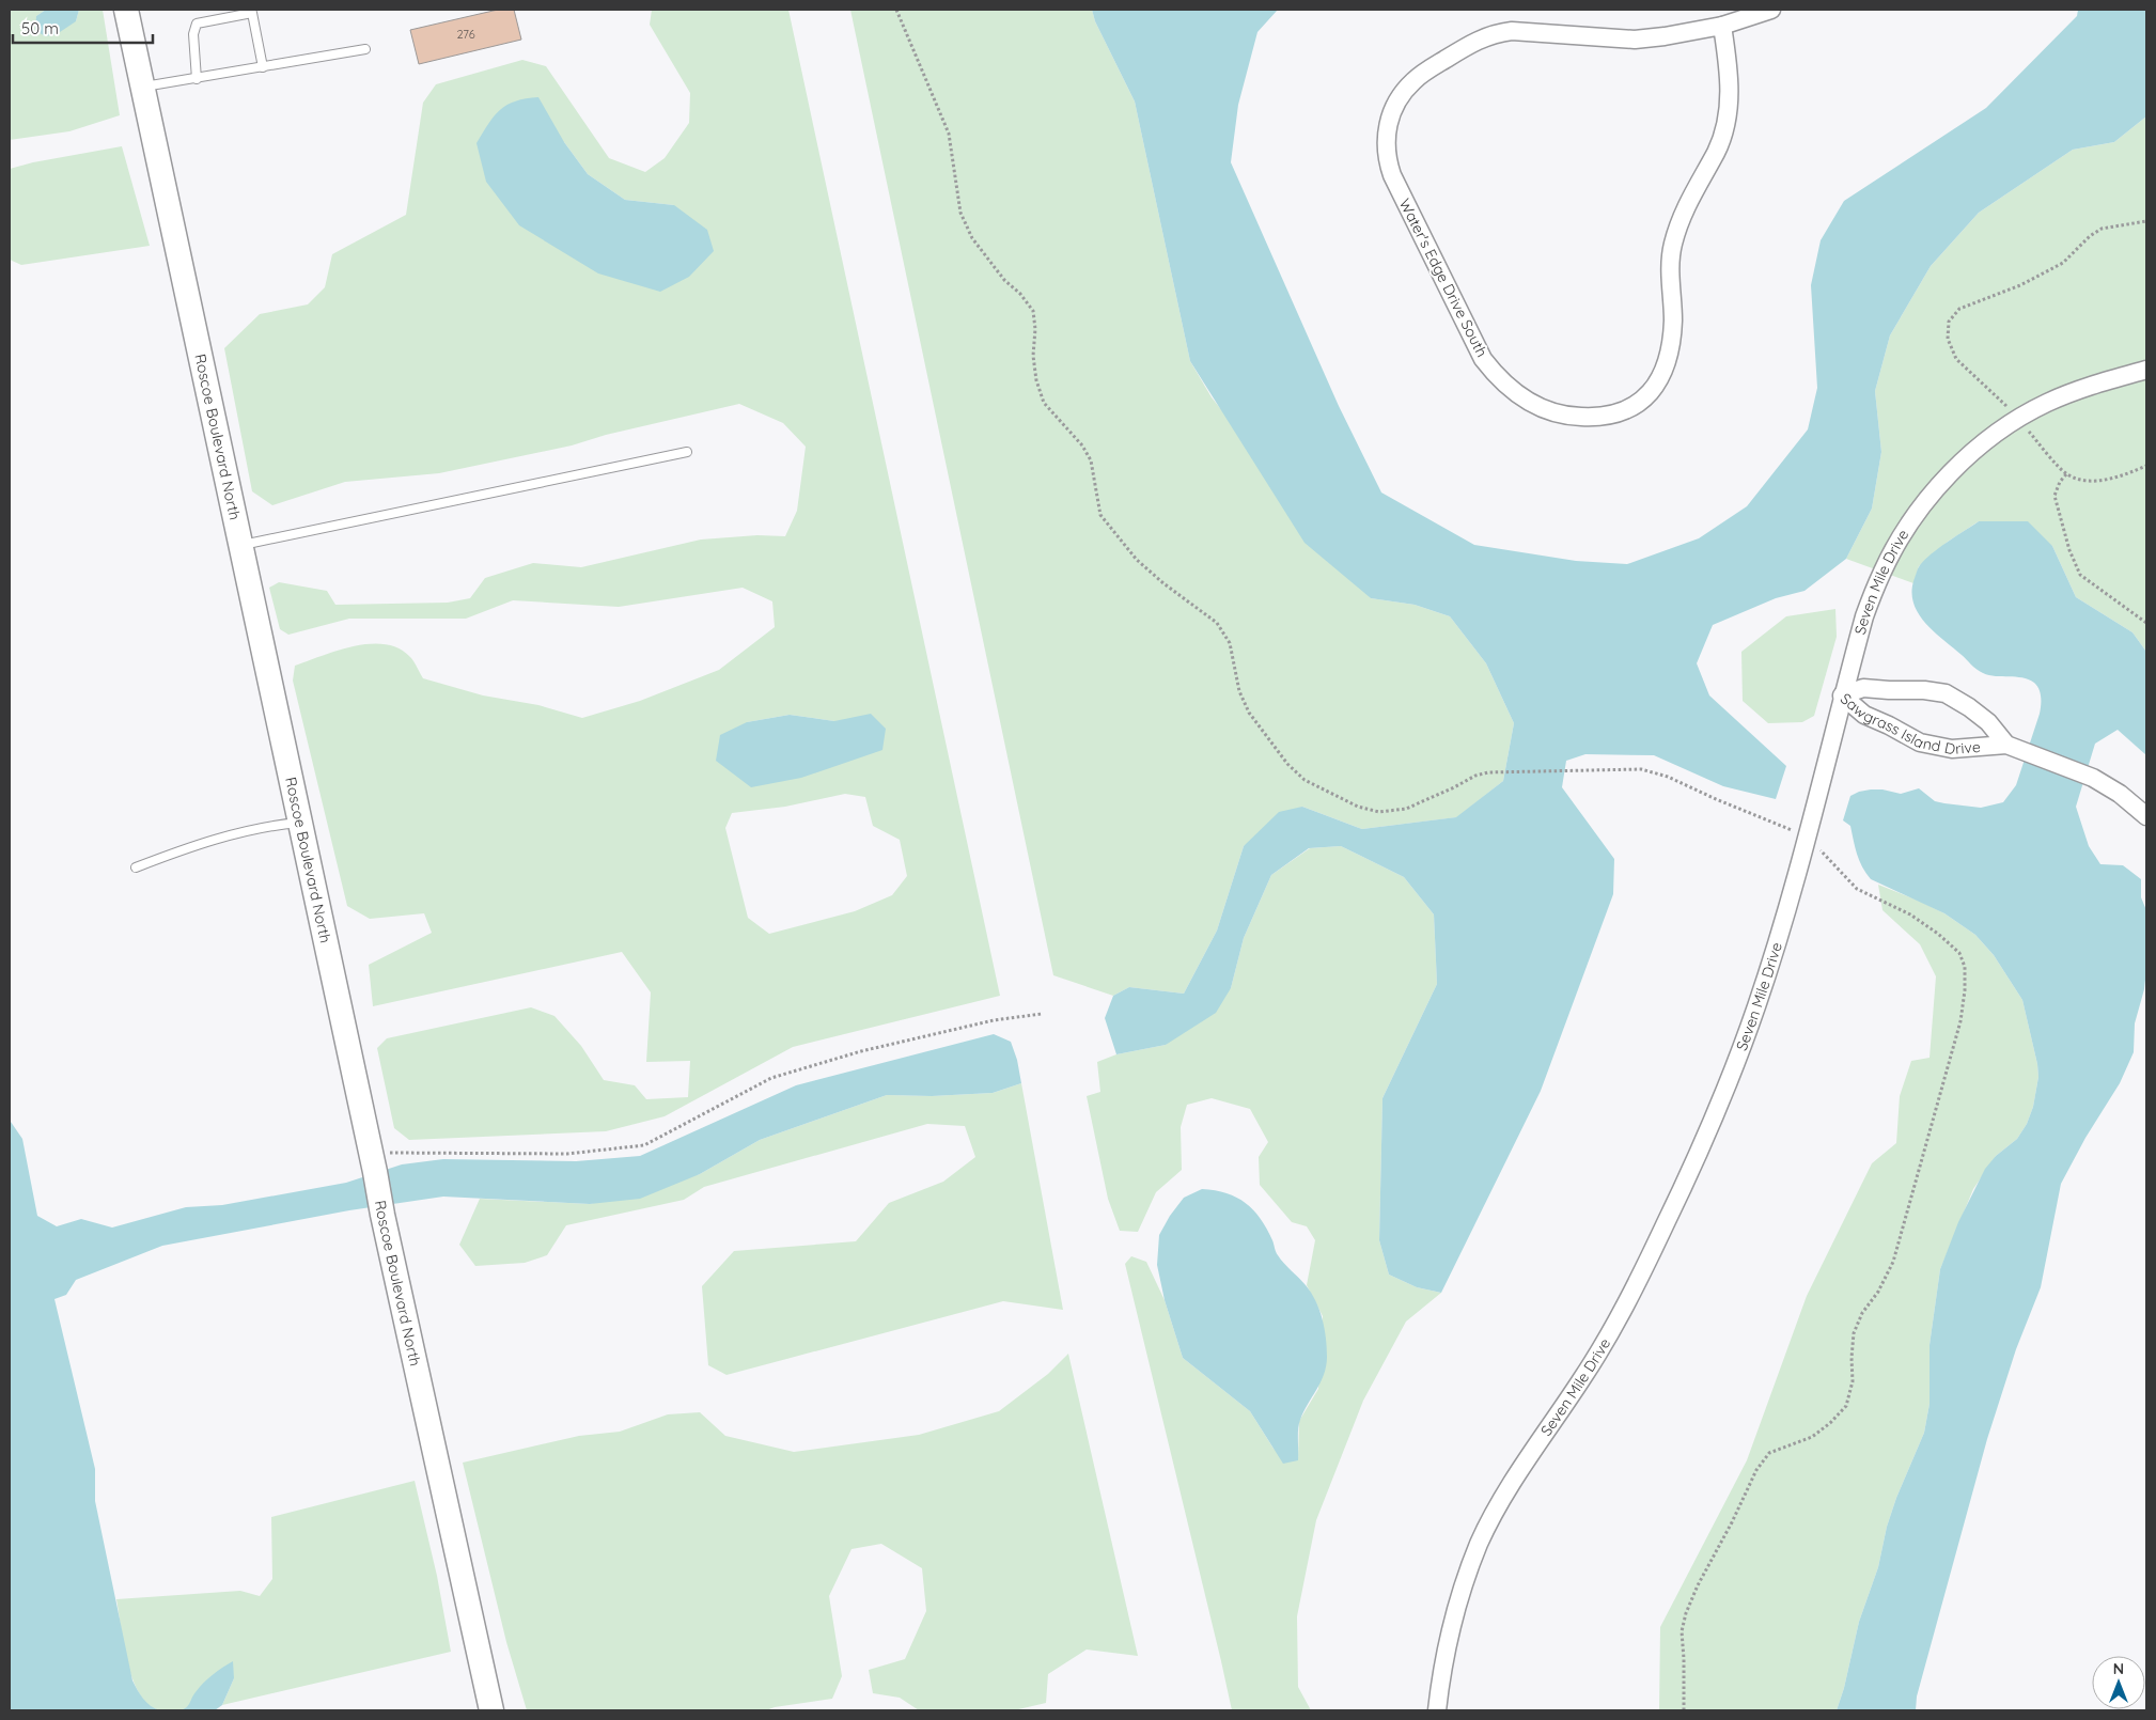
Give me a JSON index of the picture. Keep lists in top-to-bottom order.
{
  "streets": {
    "street": [
      "Water's Edge Drive South",
      "Roscoe Boulevard North",
      "Seven Mile Drive",
      "Sawgrass Island Drive"
    ]
  },
  "crossings": [
    ["Seven Mile Drive", "Sawgrass Island Drive"]
  ],
  "house_numbers": ["276"],
  "scale_bar": "50 m",
  "north": "top"
}
